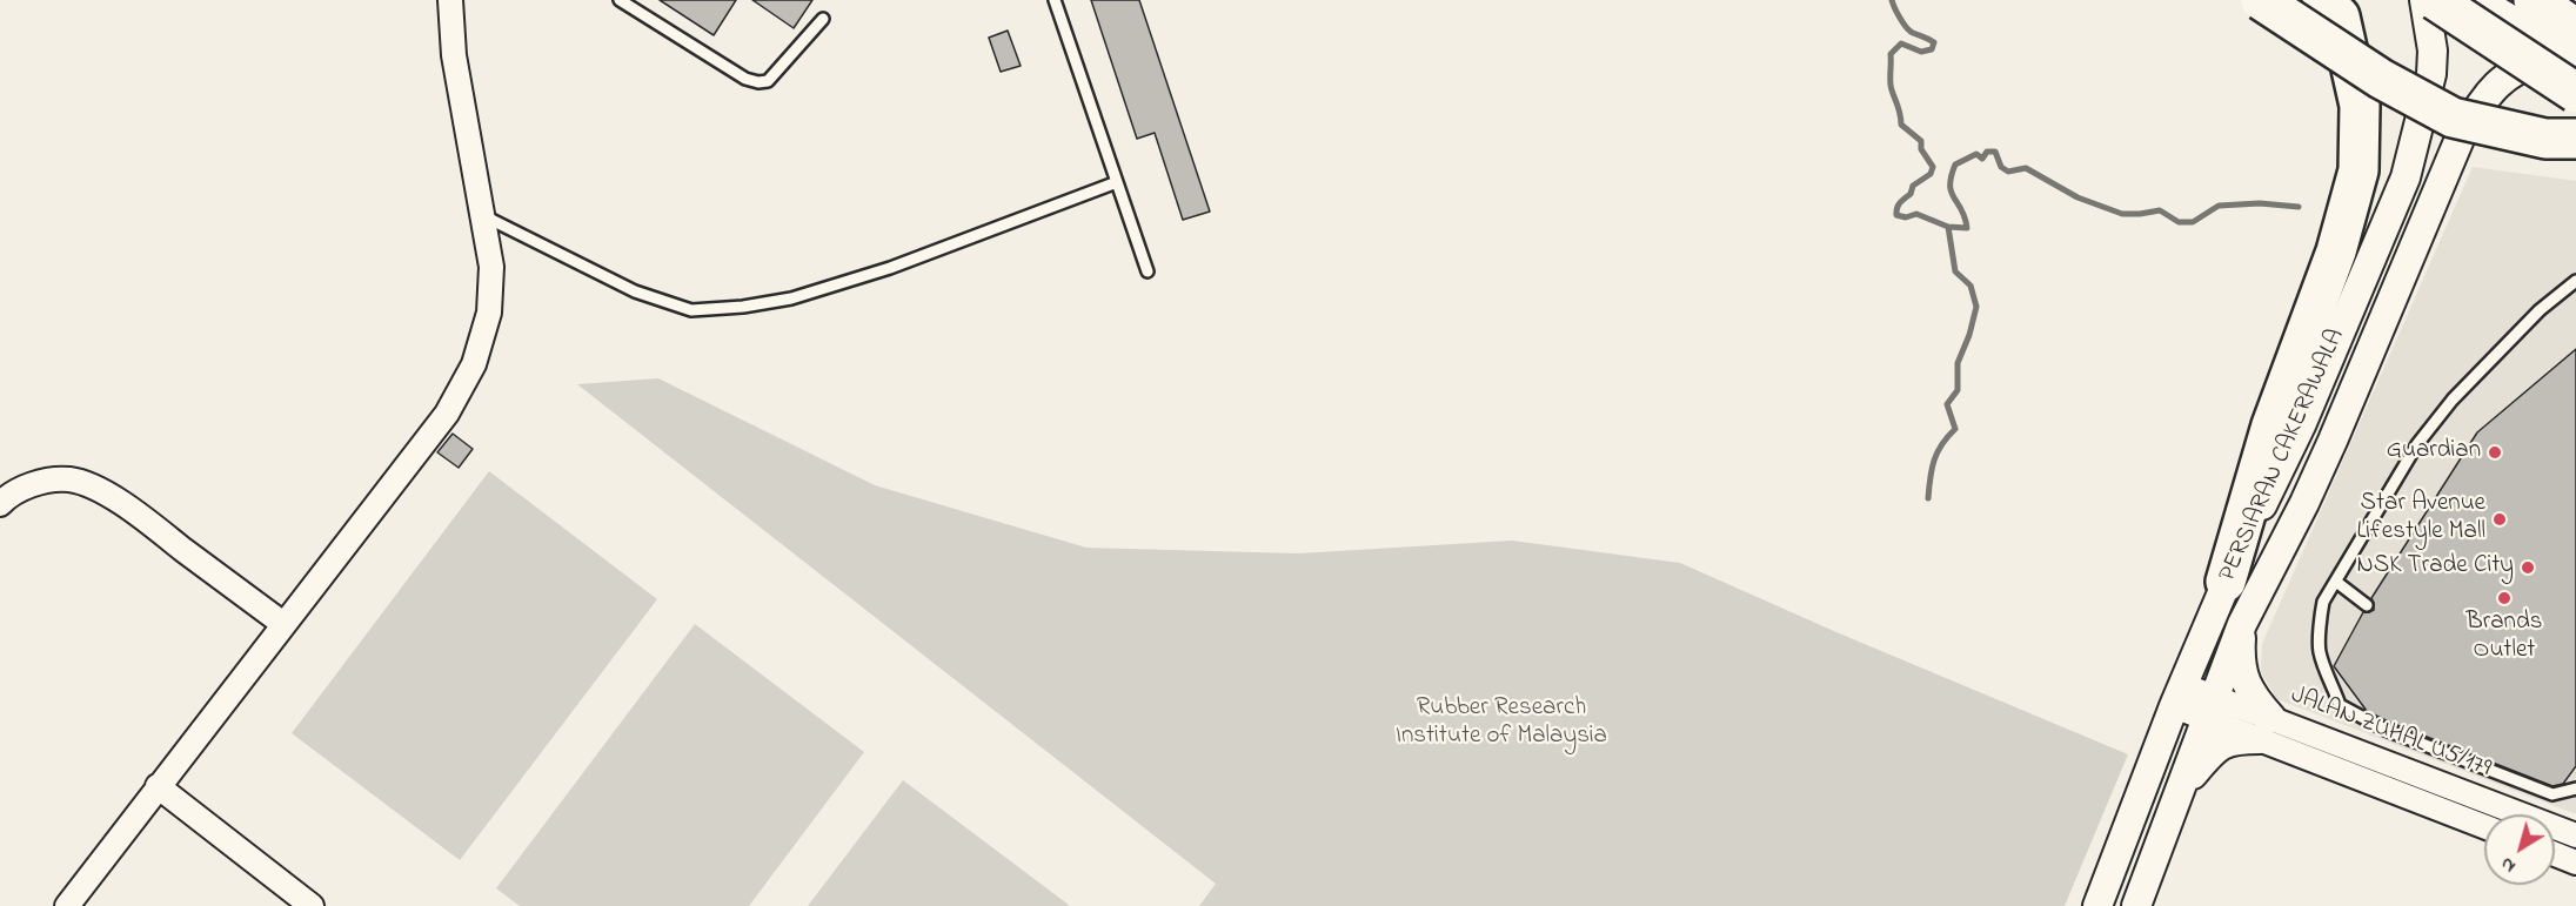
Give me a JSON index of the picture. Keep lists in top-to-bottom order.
{
  "streets": {
    "street": ["PERSIARAN CAKERAWALA", "JALAN ZUHAL U5/179"]
  },
  "crossings": [
    ["PERSIARAN CAKERAWALA", "JALAN ZUHAL U5/179"]
  ],
  "parks": ["Rubber Research Institute of Malaysia"],
  "places": [
    "Guardian",
    "Star Avenue Lifestyle Mall",
    "NSK Trade City",
    "Brands Outlet"
  ],
  "north": "bottom left"
}
